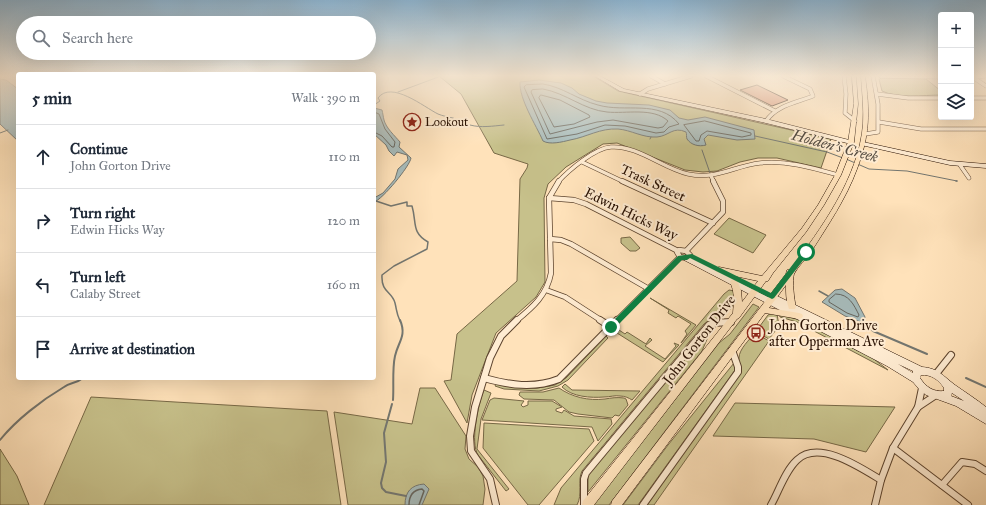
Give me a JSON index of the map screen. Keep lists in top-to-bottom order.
{
  "streets": {
    "main road": ["John Gorton Drive"],
    "street": ["Trask Street", "Edwin Hicks Way"]
  },
  "crossings": [
    ["Edwin Hicks Way", "John Gorton Drive"]
  ],
  "water": ["Holden's Creek"],
  "places": {
    "place": ["Lookout"],
    "bus stop": ["John Gorton Drive after Opperman Ave"]
  },
  "page": {
    "map_buttons": ["+", "−"],
    "search": "Search here",
    "heading": ["5 min", "Walk · 390 m"],
    "list": [
      ["Continue", "John Gorton Drive", "110 m"],
      ["Turn right", "Edwin Hicks Way", "120 m"],
      ["Turn left", "Calaby Street", "160 m"],
      "Arrive at destination"
    ]
  }
}
